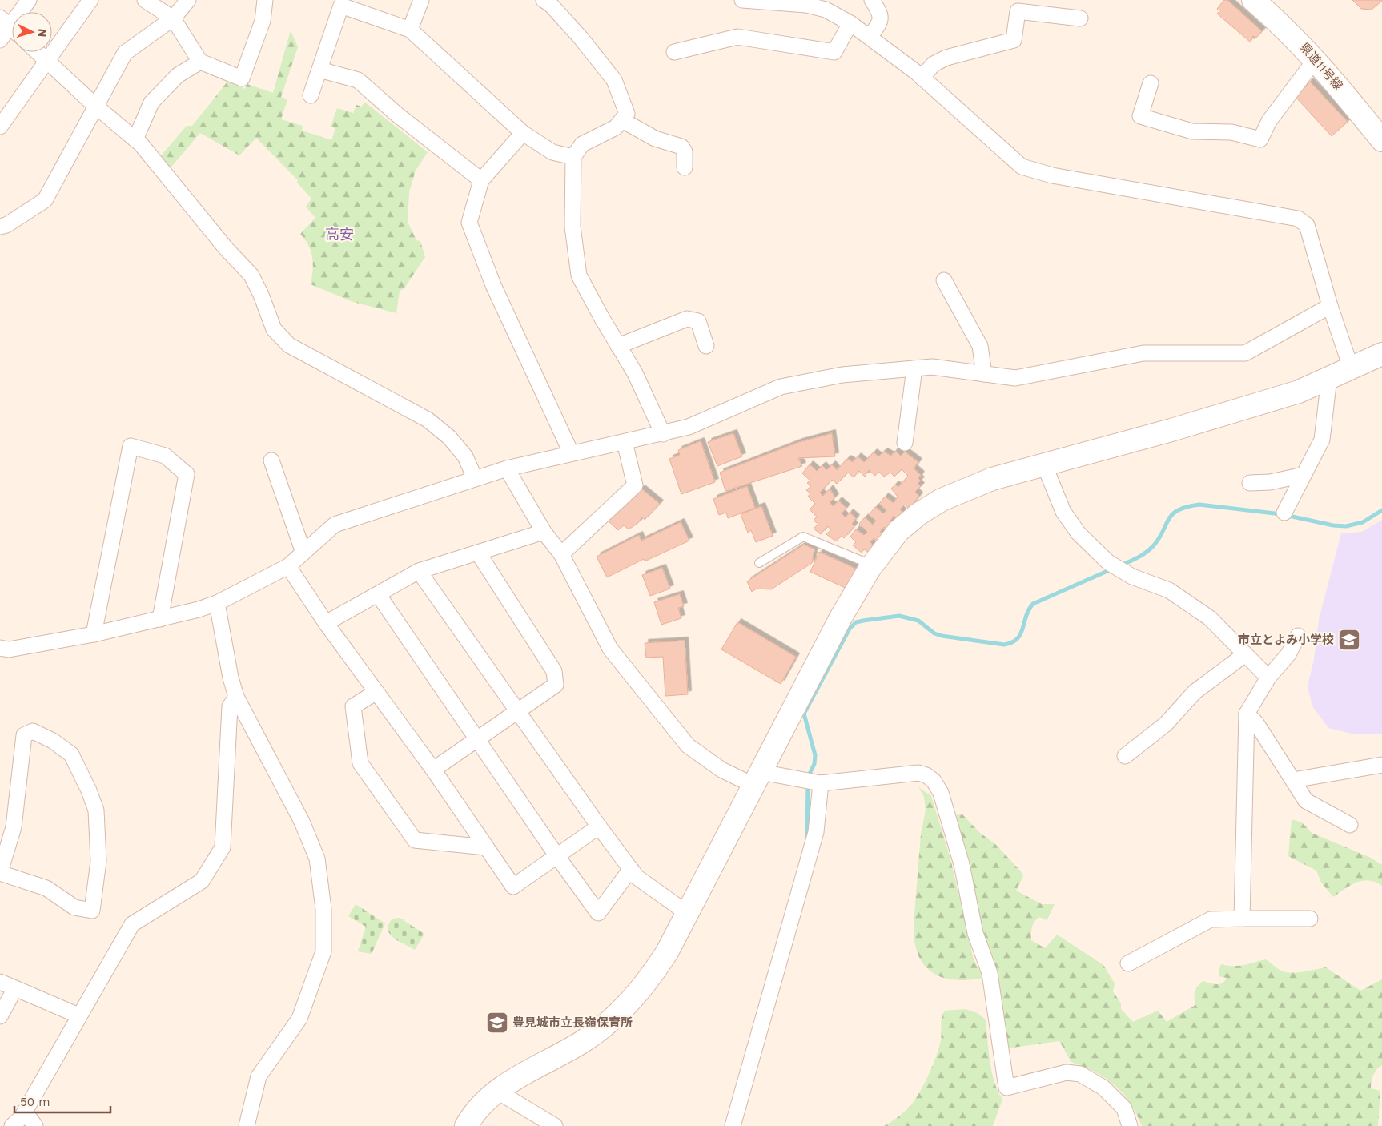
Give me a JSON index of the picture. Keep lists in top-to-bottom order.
{
  "streets": {
    "street": ["県道11号線"]
  },
  "districts": ["高安"],
  "places": {
    "school or university": ["市立とよみ小学校", "豊見城市立長嶺保育所"]
  },
  "scale_bar": "50 m",
  "north": "right"
}
